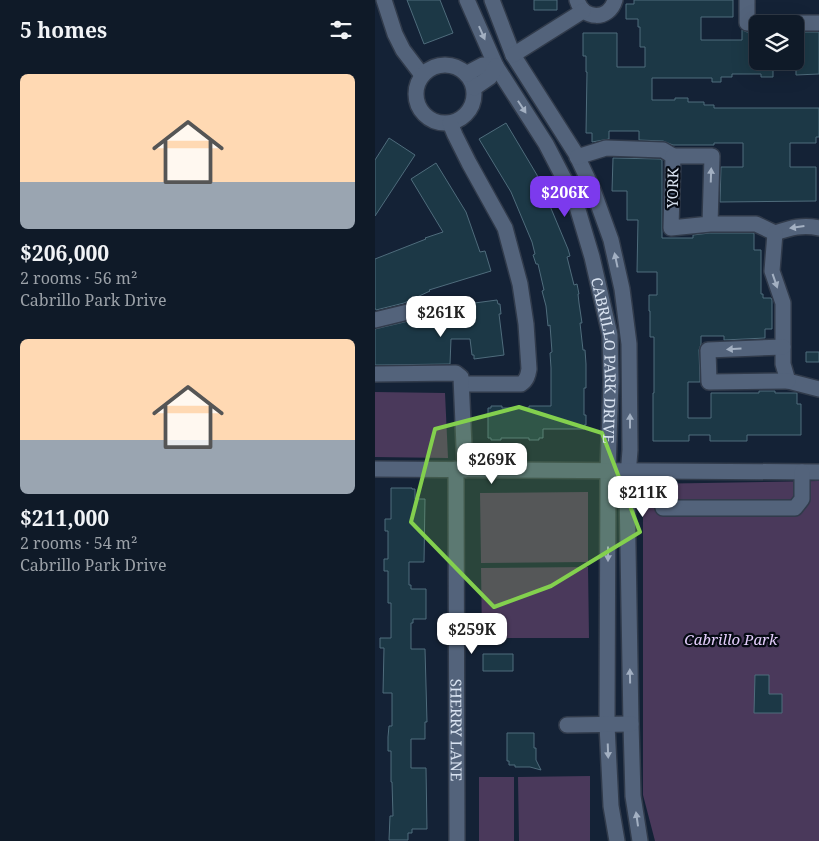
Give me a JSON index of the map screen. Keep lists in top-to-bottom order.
{
  "streets": {
    "street": ["YORK", "CABRILLO PARK DRIVE", "SHERRY LANE"]
  },
  "parks": ["Cabrillo Park"],
  "page": {
    "heading": "5 homes",
    "list": [
      {
        "name": "$206,000",
        "note": "2 rooms · 56 m² · Cabrillo Park Drive"
      },
      {
        "name": "$211,000",
        "note": "2 rooms · 54 m² · Cabrillo Park Drive"
      }
    ],
    "price": [
      "$206K",
      "$261K",
      "$269K",
      "$211K",
      "$259K"
    ]
  }
}
